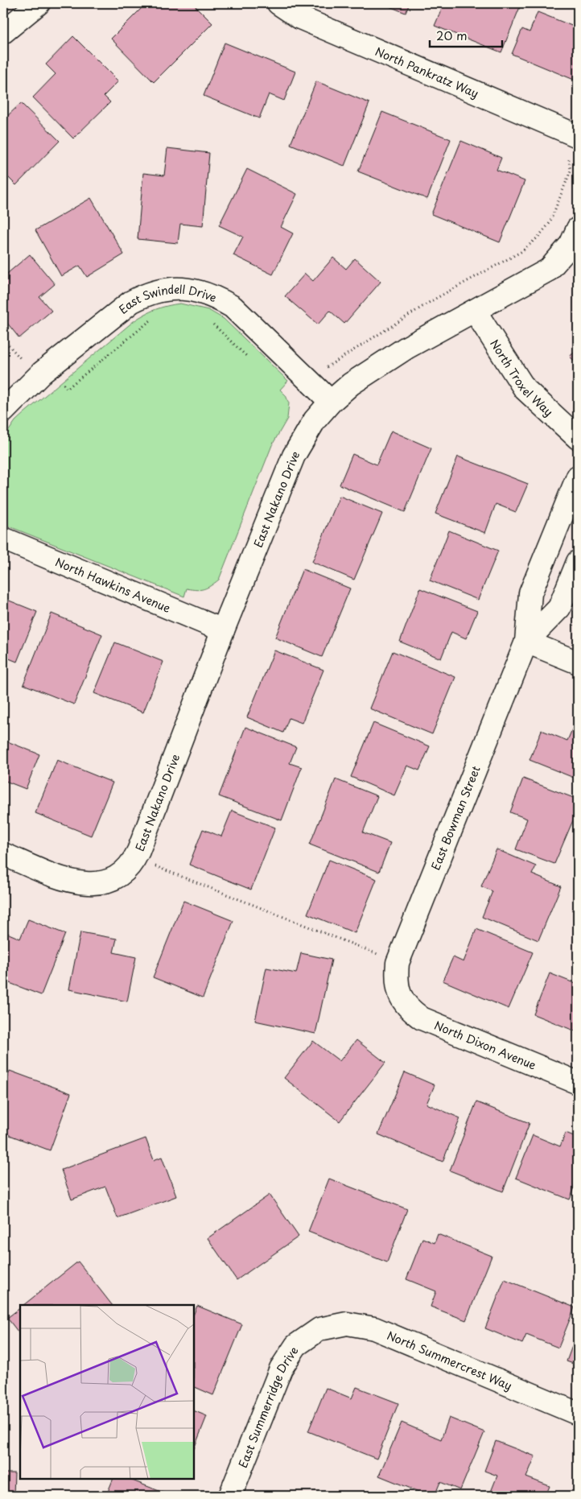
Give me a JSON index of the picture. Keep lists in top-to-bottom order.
{
  "streets": {
    "street": [
      "North Pankratz Way",
      "East Swindell Drive",
      "North Troxel Way",
      "East Nakano Drive",
      "North Hawkins Avenue",
      "East Bowman Street",
      "North Dixon Avenue",
      "North Summercrest Way",
      "East Summerridge Drive"
    ]
  },
  "crossings": [
    ["East Swindell Drive", "East Nakano Drive"],
    ["North Troxel Way", "East Nakano Drive"],
    ["East Nakano Drive", "North Hawkins Avenue"],
    ["East Bowman Street", "North Dixon Avenue"],
    ["North Summercrest Way", "East Summerridge Drive"]
  ],
  "scale_bar": "20 m"
}
